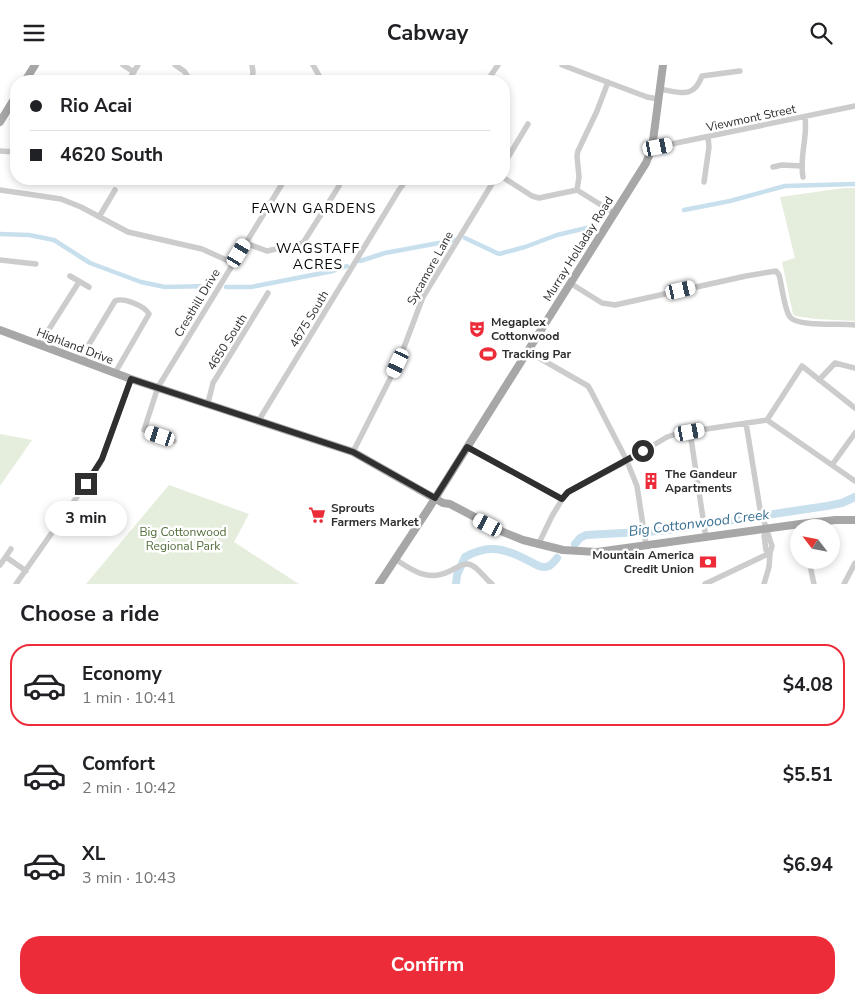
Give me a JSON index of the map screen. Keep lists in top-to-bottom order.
{
  "streets": {
    "main road": ["Murray Holladay Road", "Highland Drive"],
    "street": [
      "Viewmont Street",
      "Sycamore Lane",
      "Cresthill Drive",
      "4675 South",
      "4650 South"
    ]
  },
  "crossings": [
    ["Viewmont Street", "Murray Holladay Road"],
    ["Murray Holladay Road", "Highland Drive"],
    ["Sycamore Lane", "Highland Drive"],
    ["Cresthill Drive", "Highland Drive"],
    ["4675 South", "Highland Drive"],
    ["4650 South", "Highland Drive"]
  ],
  "districts": ["FAWN GARDENS", "WAGSTAFF ACRES"],
  "water": ["Big Cottonwood Creek"],
  "parks": ["Big Cottonwood Regional Park"],
  "places": {
    "theatre": ["Megaplex Cottonwood"],
    "sports": ["Tracking Par"],
    "building": ["The Gandeur Apartments"],
    "supermarket": ["Sprouts Farmers Market"],
    "bank": ["Mountain America Credit Union"]
  },
  "north": "top left",
  "page": {
    "header": "Cabway",
    "banner": ["Rio Acai", "4620 South"],
    "bubble": "3 min",
    "heading": "Choose a ride",
    "list": [
      {
        "name": "Economy",
        "note": "1 min · 10:41",
        "value": "$4.08"
      },
      {
        "name": "Comfort",
        "note": "2 min · 10:42",
        "value": "$5.51"
      },
      {
        "name": "XL",
        "note": "3 min · 10:43",
        "value": "$6.94"
      }
    ],
    "buttons": "Confirm"
  }
}
